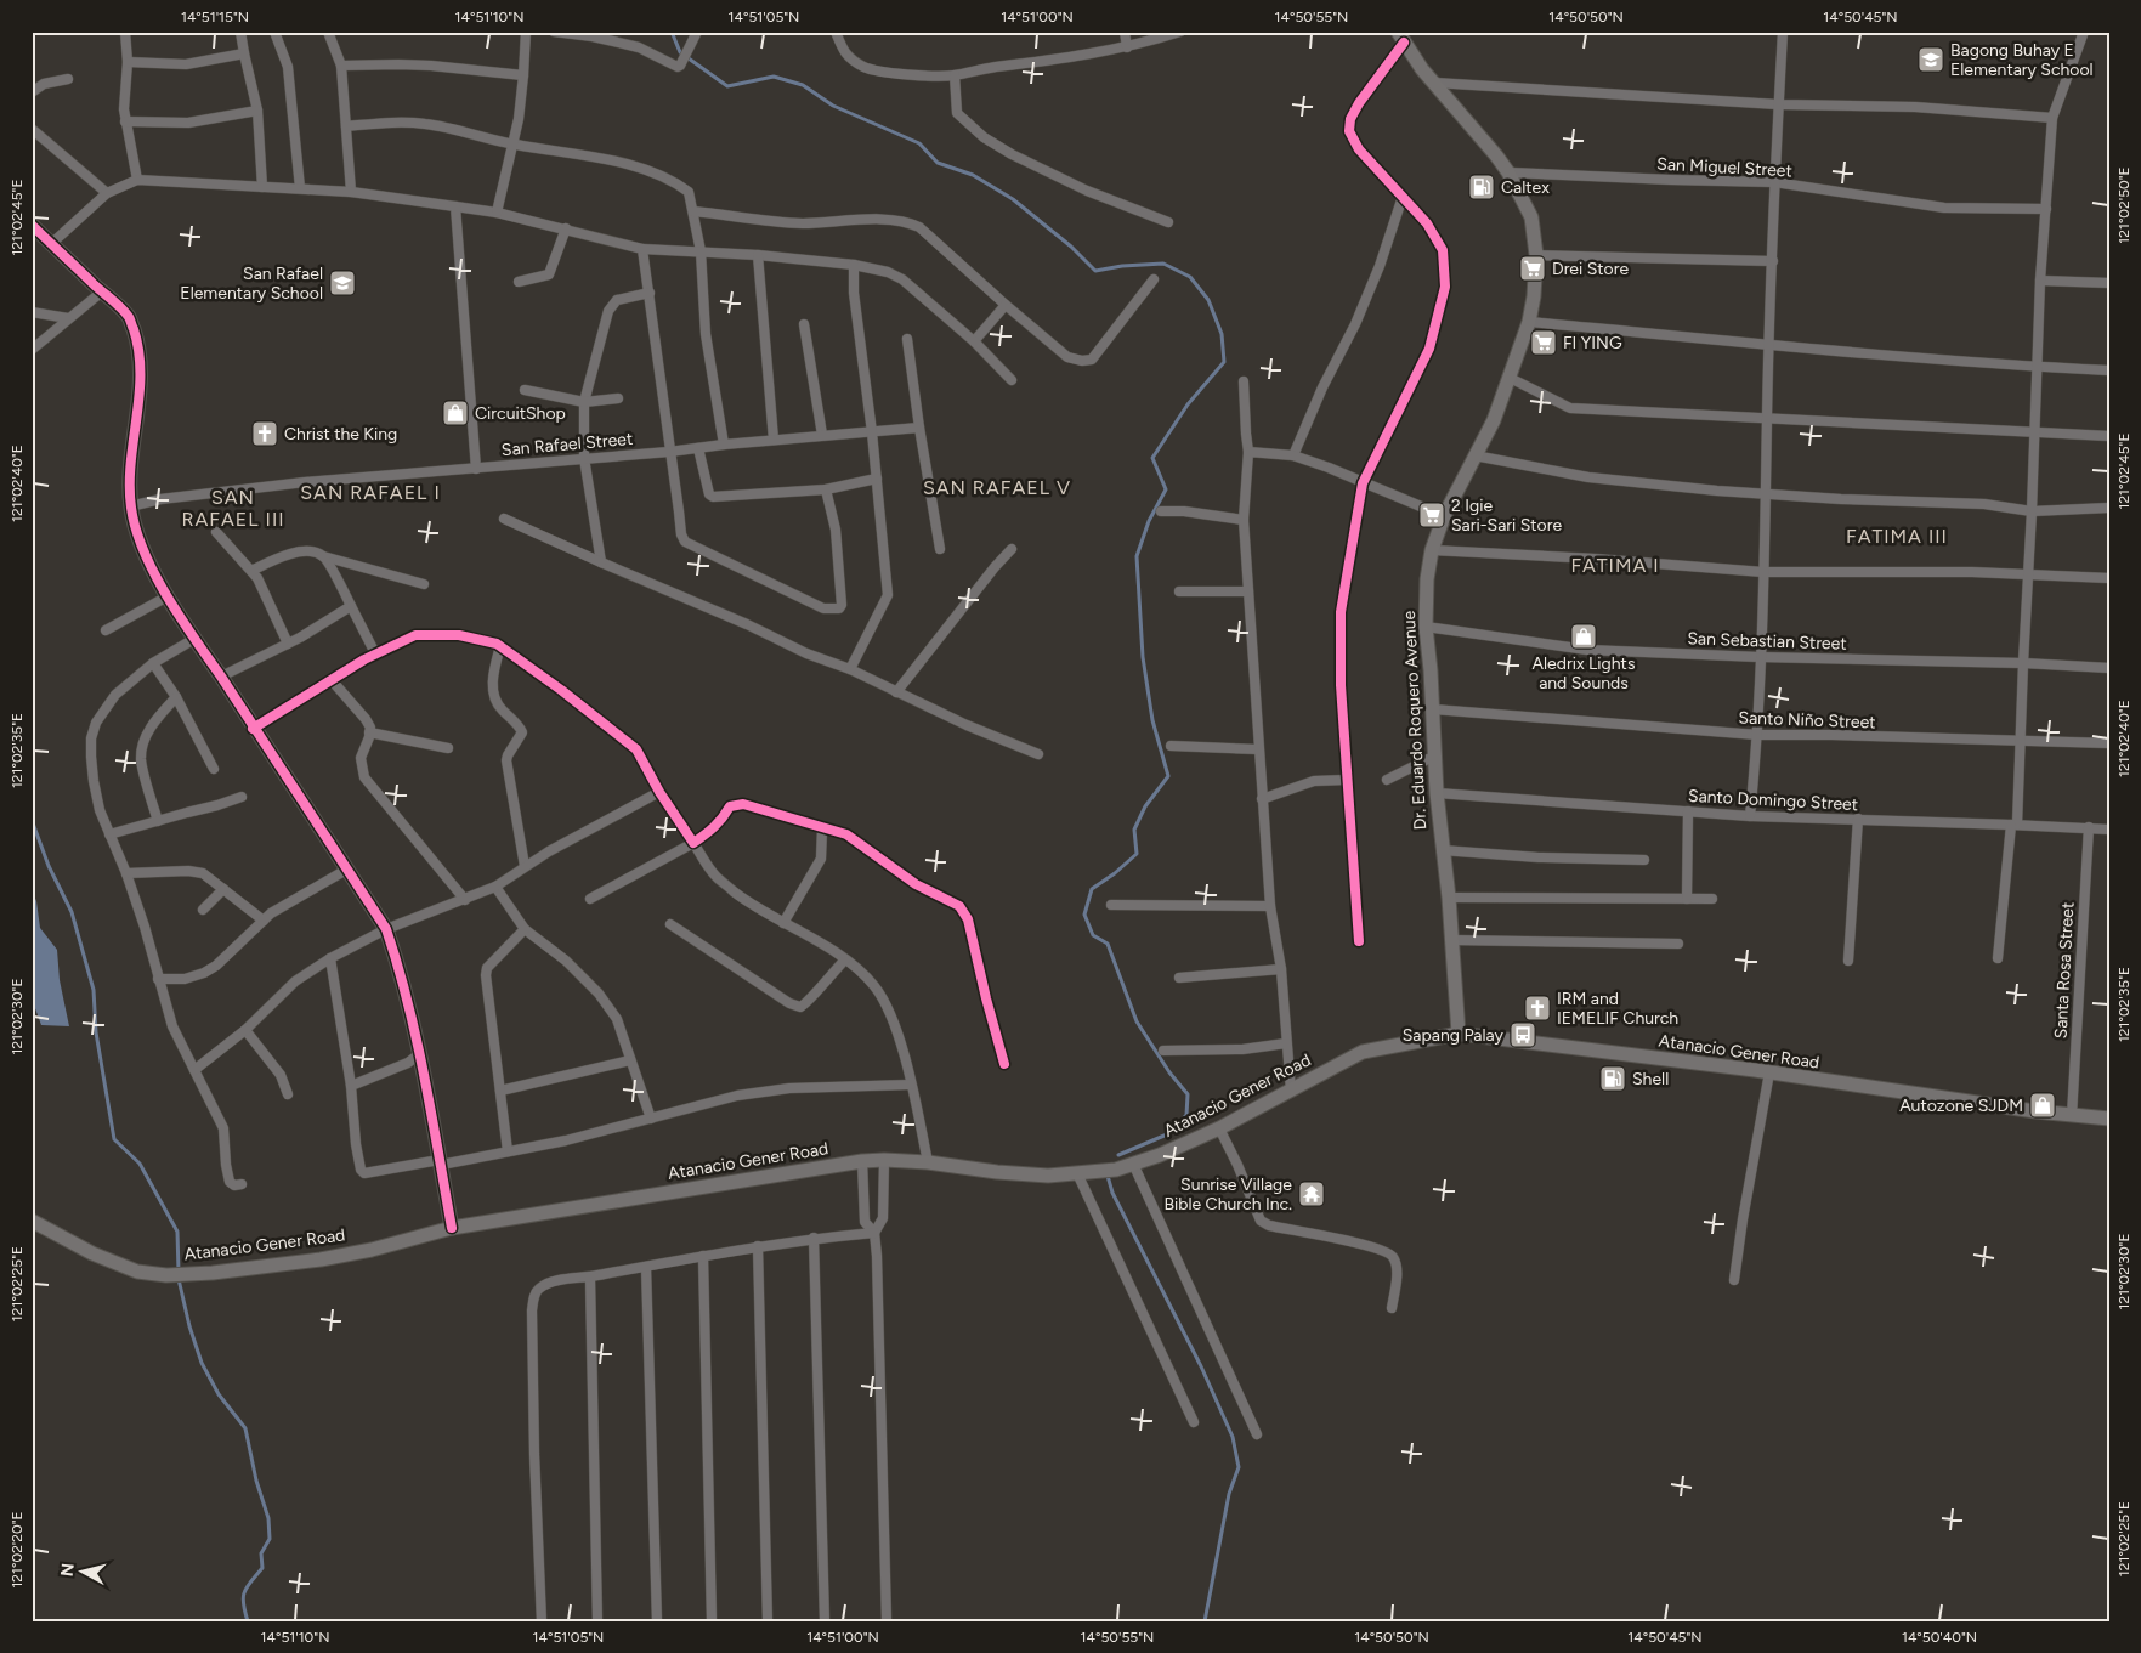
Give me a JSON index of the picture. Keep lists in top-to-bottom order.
{
  "streets": {
    "main road": ["Dr. Eduardo Roquero Avenue", "Atanacio Gener Road"],
    "street": [
      "San Miguel Street",
      "San Rafael Street",
      "San Sebastian Street",
      "Santo Niño Street",
      "Santo Domingo Street",
      "Santa Rosa Street"
    ]
  },
  "crossings": [
    ["San Miguel Street", "Dr. Eduardo Roquero Avenue"],
    ["San Sebastian Street", "Dr. Eduardo Roquero Avenue"],
    ["Dr. Eduardo Roquero Avenue", "Santo Niño Street"],
    ["Dr. Eduardo Roquero Avenue", "Santo Domingo Street"],
    ["Dr. Eduardo Roquero Avenue", "Atanacio Gener Road"],
    ["Santo Domingo Street", "Santa Rosa Street"],
    ["Santa Rosa Street", "Atanacio Gener Road"]
  ],
  "districts": [
    "SAN RAFAEL V",
    "SAN RAFAEL I",
    "SAN RAFAEL III",
    "FATIMA III",
    "FATIMA I"
  ],
  "places": {
    "school or university": ["Bagong Buhay E Elementary School", "San Rafael Elementary School"],
    "fuel station": ["Caltex", "Shell"],
    "supermarket": ["Drei Store", "FI YING", "2 Igie Sari-Sari Store"],
    "shop": ["CircuitShop", "Aledrix Lights and Sounds", "Autozone SJDM"],
    "church": ["Christ the King", "IRM and IEMELIF Church"],
    "bus stop": ["Sapang Palay"],
    "temple": ["Sunrise Village Bible Church Inc."]
  },
  "north": "left",
  "coordinates": [
    "14°51'15\"N",
    "14°51'10\"N",
    "14°51'05\"N",
    "14°51'00\"N",
    "14°50'55\"N",
    "14°50'50\"N",
    "14°50'45\"N",
    "121°02'50\"E",
    "121°02'45\"E",
    "121°02'40\"E",
    "121°02'35\"E",
    "121°02'30\"E",
    "121°02'25\"E",
    "121°02'20\"E",
    "14°50'40\"N"
  ]
}
